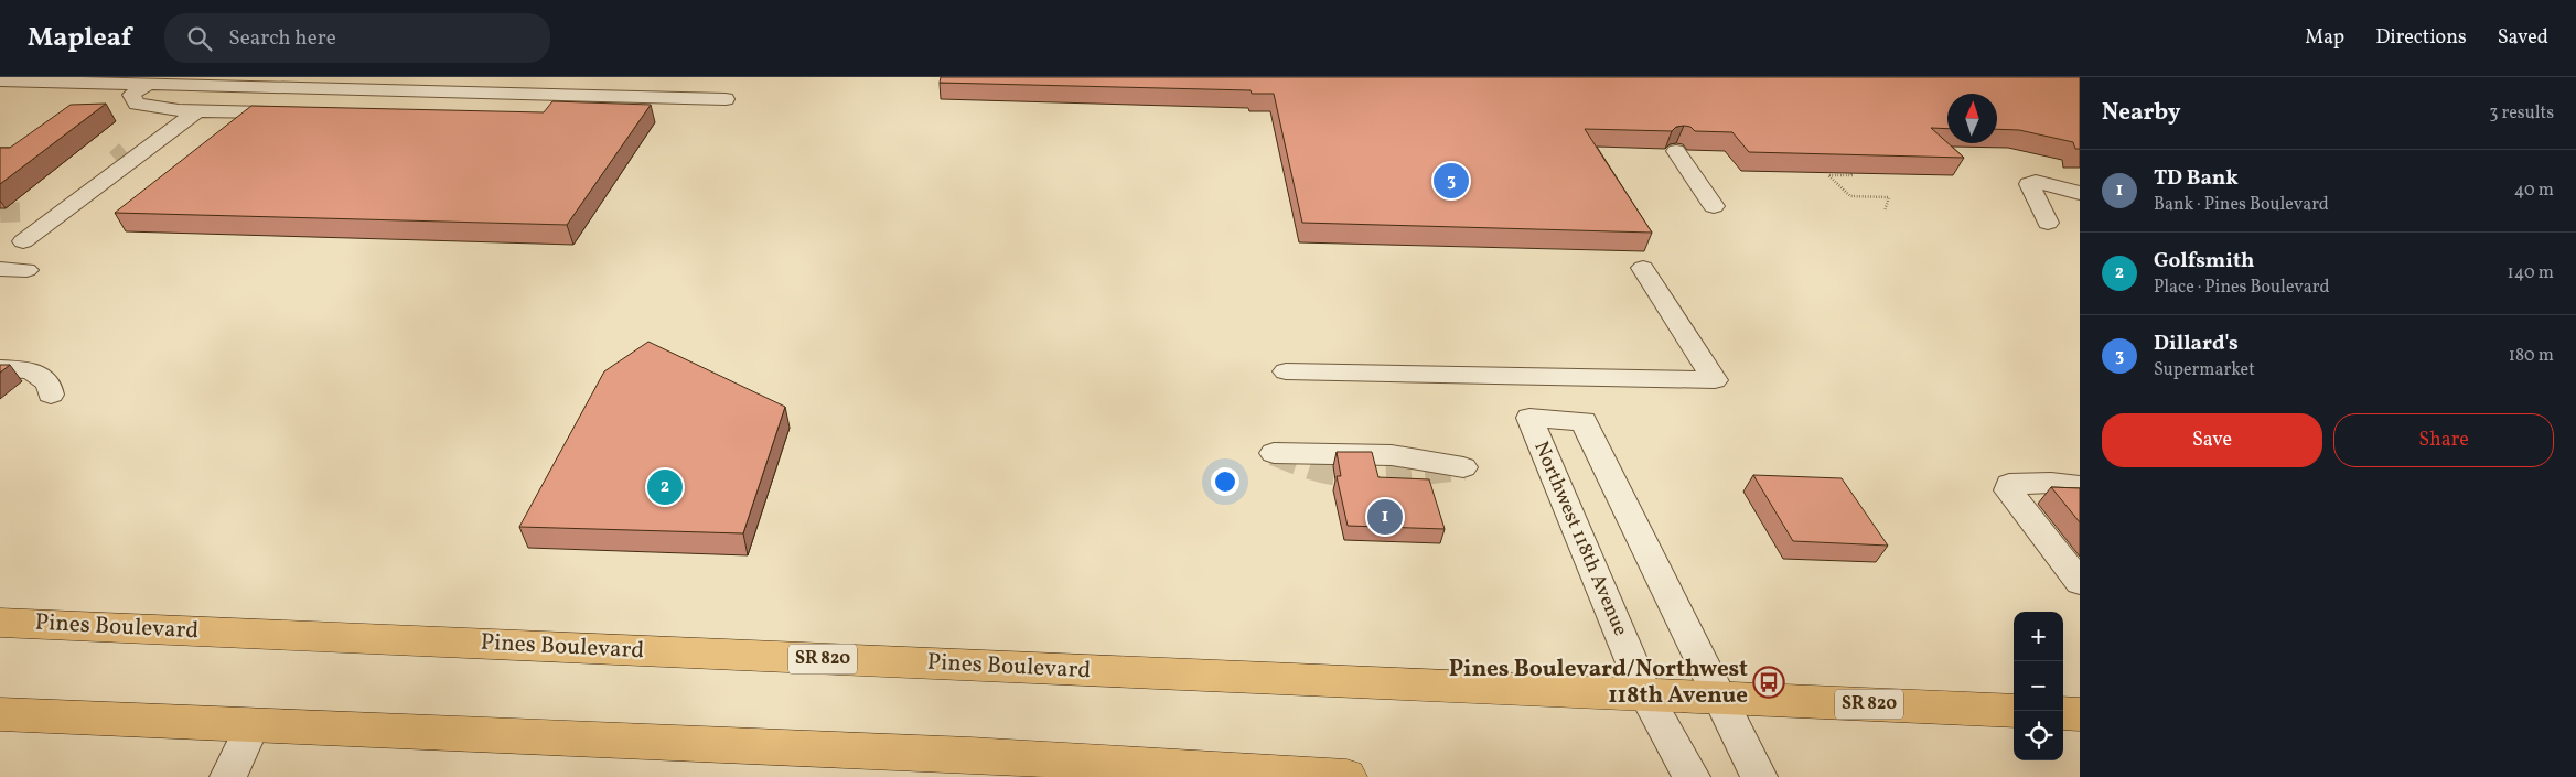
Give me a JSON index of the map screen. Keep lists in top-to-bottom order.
{
  "streets": {
    "highway": ["Pines Boulevard", "SR 820"],
    "street": ["Northwest 118th Avenue"]
  },
  "crossings": [
    ["Northwest 118th Avenue", "Pines Boulevard"]
  ],
  "places": {
    "bus stop": ["Pines Boulevard/Northwest 118th Avenue"]
  },
  "north": "top",
  "page": {
    "header": "Mapleaf",
    "search": "Search here",
    "nav": ["Map", "Directions", "Saved"],
    "heading": ["Nearby", "3 results"],
    "list": [
      {
        "mark": "1",
        "name": "TD Bank",
        "note": "Bank · Pines Boulevard",
        "value": "40 m"
      },
      {
        "mark": "2",
        "name": "Golfsmith",
        "note": "Place · Pines Boulevard",
        "value": "140 m"
      },
      {
        "mark": "3",
        "name": "Dillard's",
        "note": "Supermarket",
        "value": "180 m"
      }
    ],
    "pins": ["3", "2", "1"],
    "buttons": ["Save", "Share"],
    "map_buttons": ["+", "−"]
  }
}
